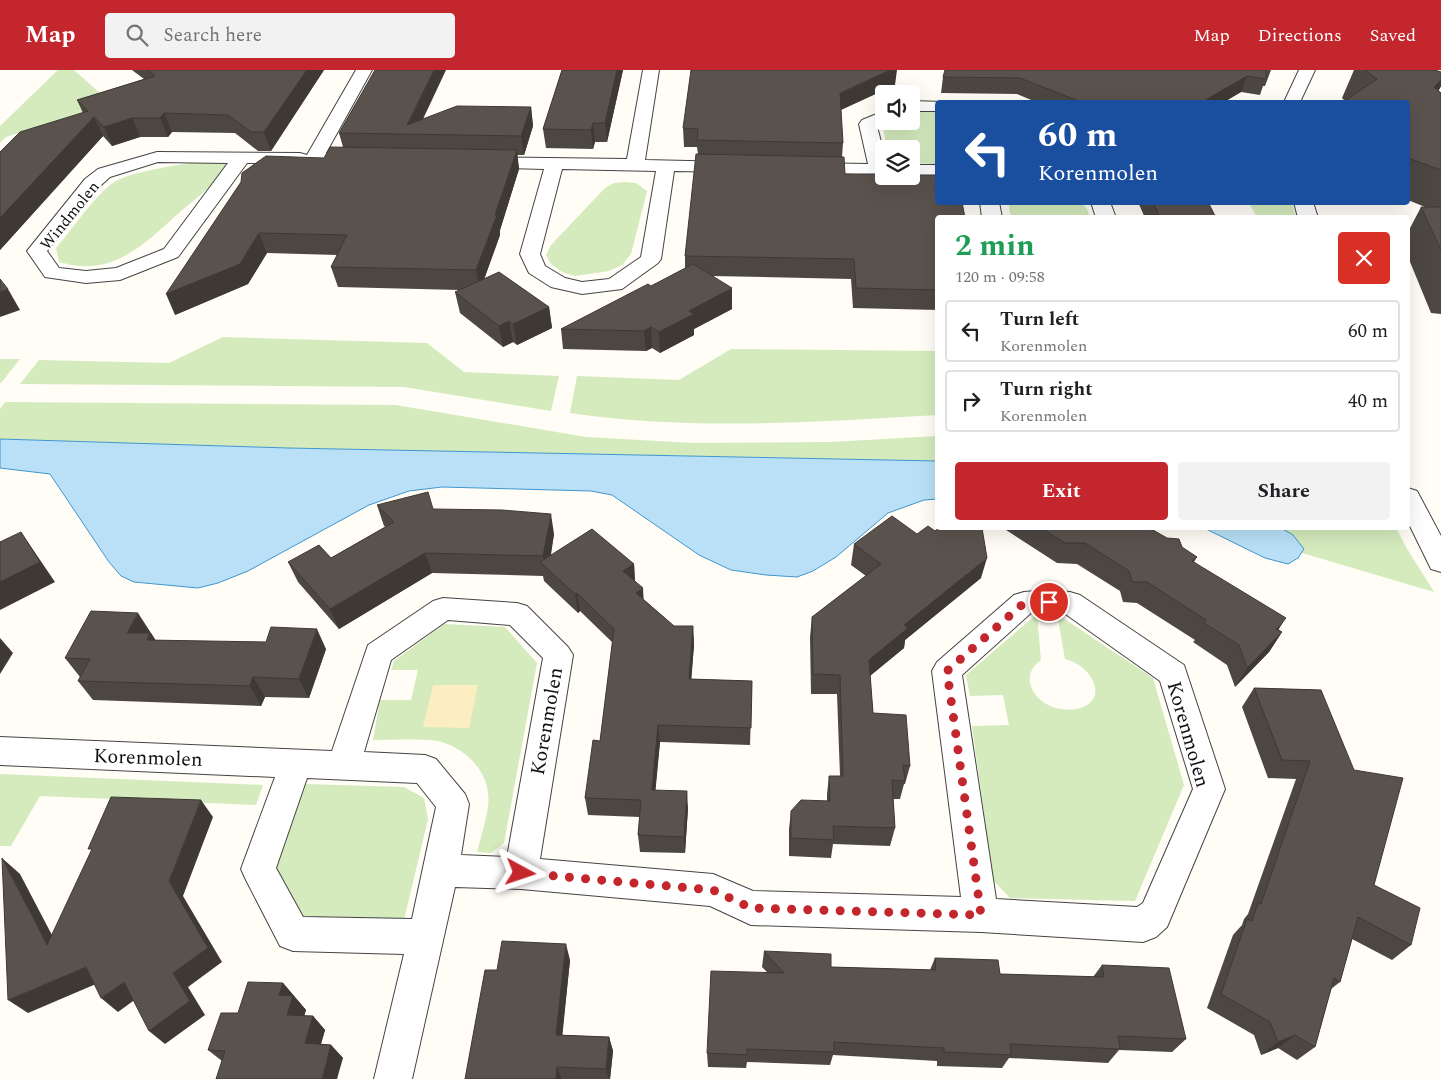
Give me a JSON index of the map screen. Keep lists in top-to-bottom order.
{
  "streets": {
    "street": ["Windmolen", "Korenmolen"]
  },
  "page": {
    "header": "Map",
    "search": "Search here",
    "nav": ["Map", "Directions", "Saved"],
    "turn": ["60 m", "Korenmolen"],
    "heading": ["2 min", "120 m · 09:58"],
    "list": [
      {
        "name": "Turn left",
        "note": "Korenmolen",
        "value": "60 m"
      },
      {
        "name": "Turn right",
        "note": "Korenmolen",
        "value": "40 m"
      }
    ],
    "buttons": ["Exit", "Share"]
  }
}
